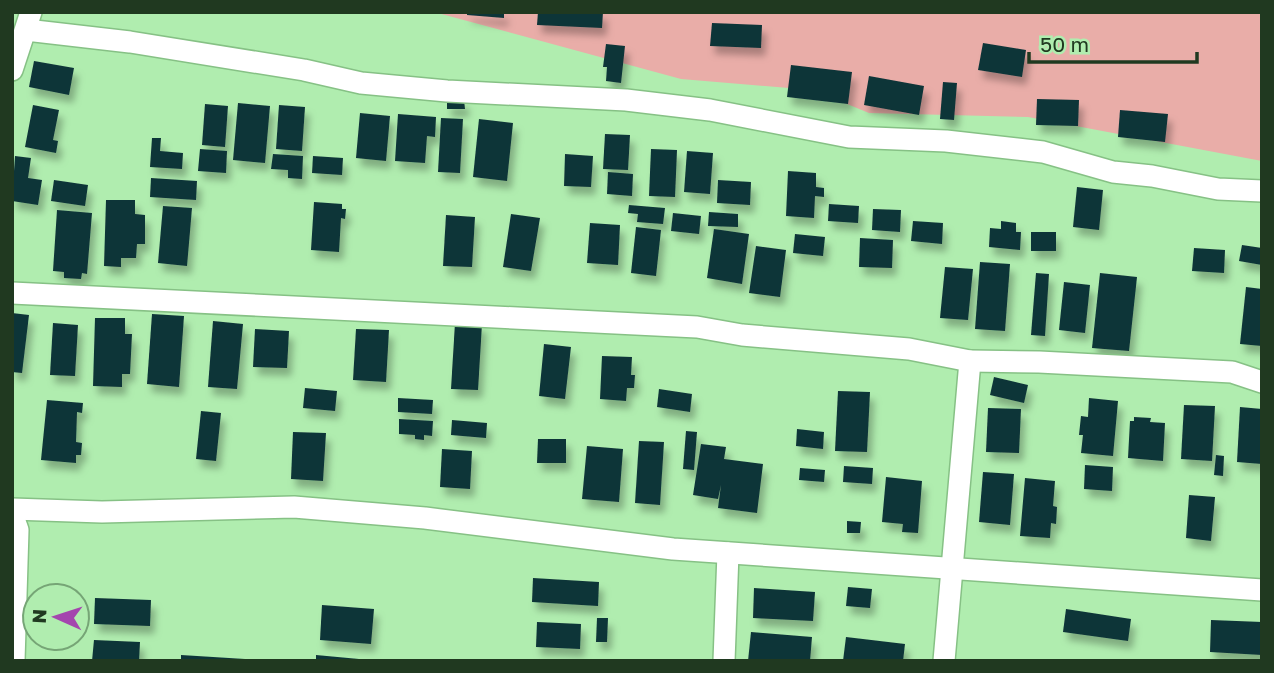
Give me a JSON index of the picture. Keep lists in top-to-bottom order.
{
  "scale_bar": "50 m",
  "north": "left"
}
